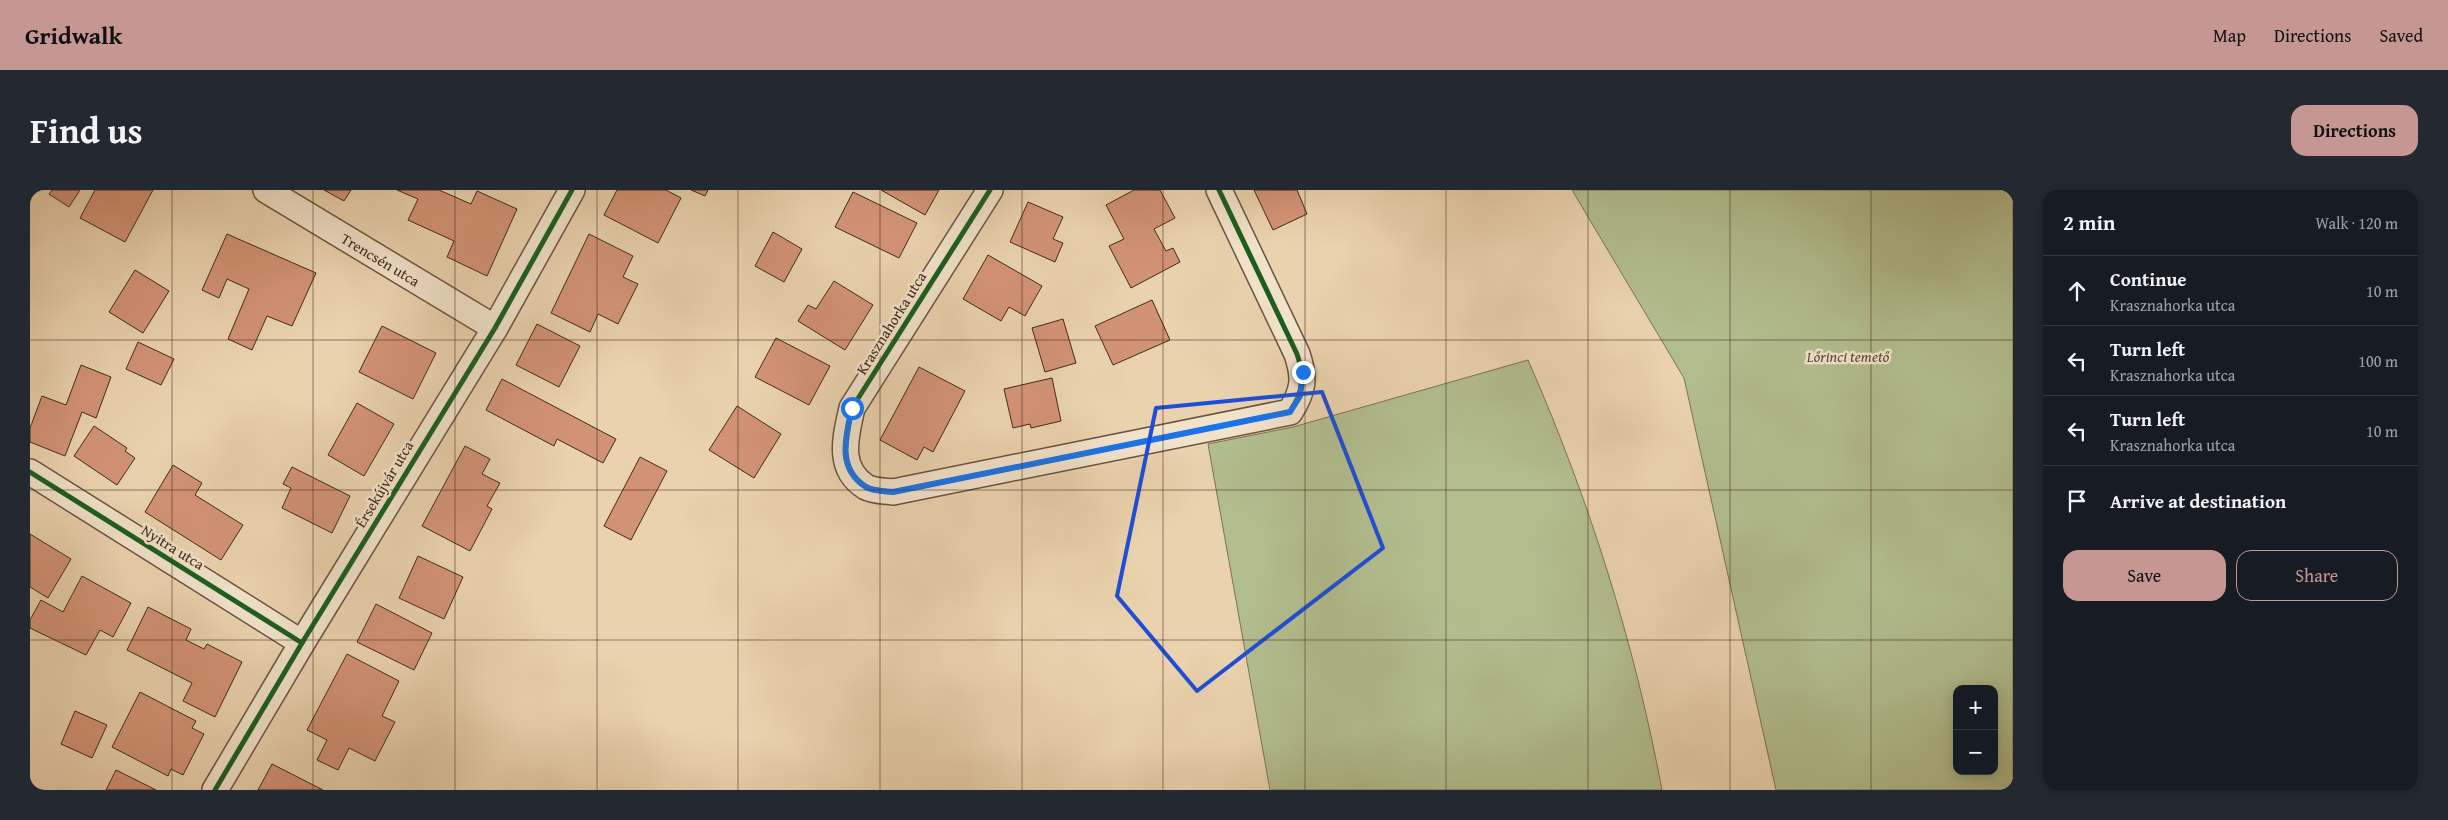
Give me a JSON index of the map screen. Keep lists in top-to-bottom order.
{
  "streets": {
    "street": [
      "Trencsén utca",
      "Krasznahorka utca",
      "Érsekújvár utca",
      "Nyitra utca"
    ]
  },
  "crossings": [
    ["Trencsén utca", "Érsekújvár utca"],
    ["Érsekújvár utca", "Nyitra utca"]
  ],
  "parks": ["Lőrinci temető"],
  "page": {
    "header": "Gridwalk",
    "nav": ["Map", "Directions", "Saved"],
    "title": "Find us",
    "buttons": [
      "Directions",
      ["Save", "Share"]
    ],
    "heading": ["2 min", "Walk · 120 m"],
    "list": [
      ["Continue", "Krasznahorka utca", "10 m"],
      ["Turn left", "Krasznahorka utca", "100 m"],
      ["Turn left", "Krasznahorka utca", "10 m"],
      "Arrive at destination"
    ],
    "map_buttons": ["+", "−"]
  }
}
